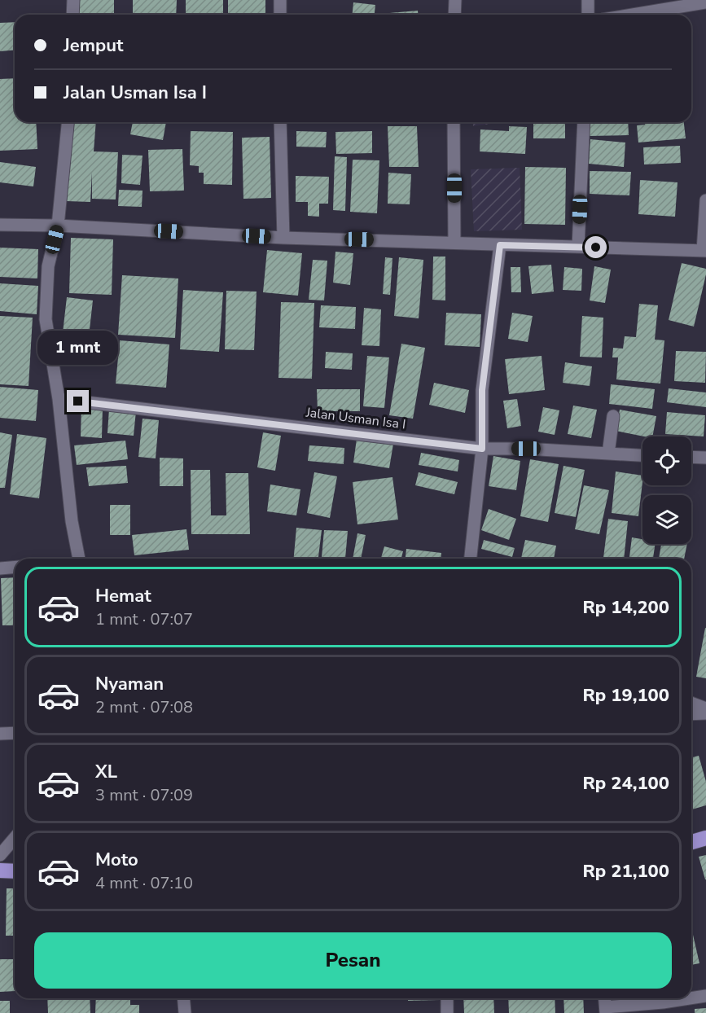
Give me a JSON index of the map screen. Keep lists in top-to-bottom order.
{
  "streets": {
    "street": ["Jalan Usman Isa I"]
  },
  "page": {
    "banner": ["Jemput", "Jalan Usman Isa I"],
    "bubble": "1 mnt",
    "list": [
      {
        "name": "Hemat",
        "note": "1 mnt · 07:07",
        "value": "Rp 14,200"
      },
      {
        "name": "Nyaman",
        "note": "2 mnt · 07:08",
        "value": "Rp 19,100"
      },
      {
        "name": "XL",
        "note": "3 mnt · 07:09",
        "value": "Rp 24,100"
      },
      {
        "name": "Moto",
        "note": "4 mnt · 07:10",
        "value": "Rp 21,100"
      }
    ],
    "buttons": "Pesan"
  }
}
